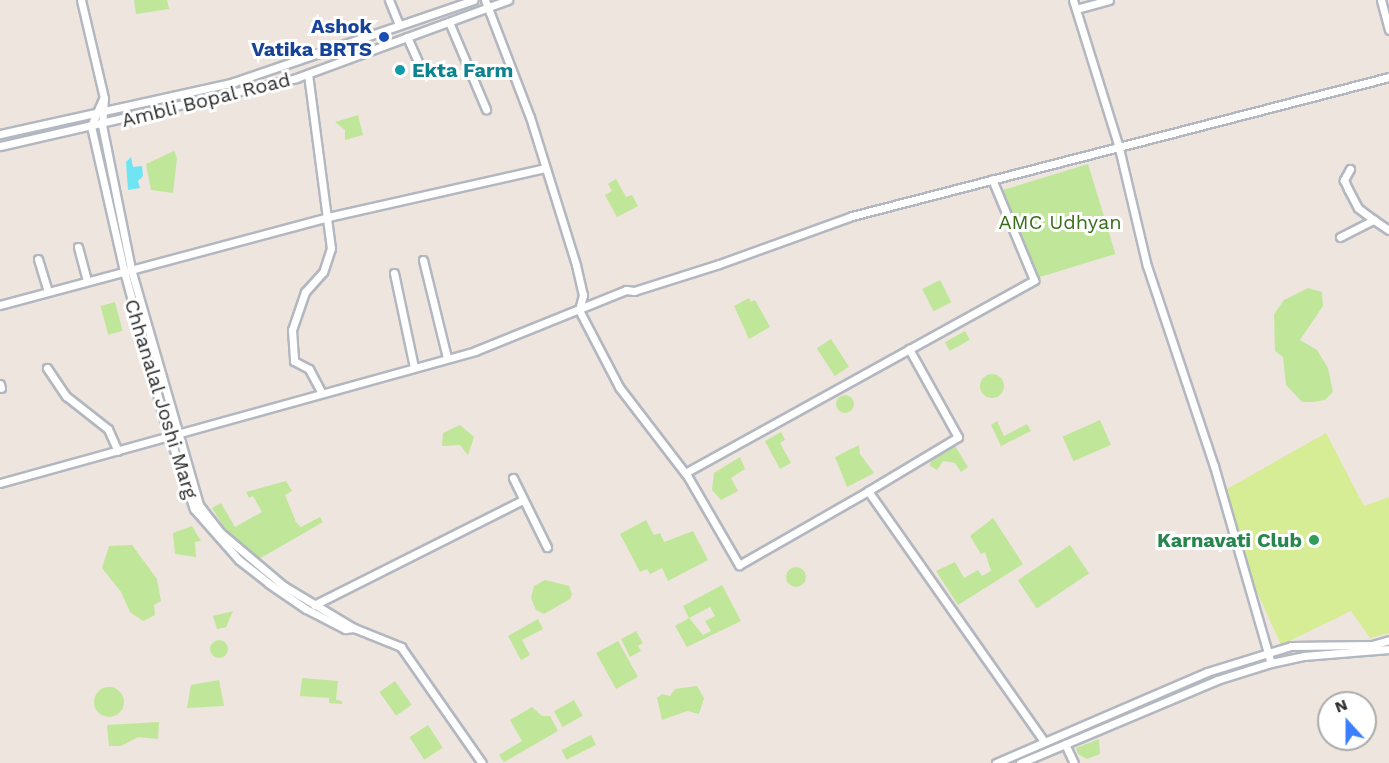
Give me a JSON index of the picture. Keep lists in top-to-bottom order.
{
  "streets": {
    "street": ["Ambli Bopal Road", "Chhanalal Joshi Marg"]
  },
  "crossings": [
    ["Ambli Bopal Road", "Chhanalal Joshi Marg"]
  ],
  "parks": ["AMC Udhyan"],
  "places": ["Ashok Vatika BRTS", "Ekta Farm", "Karnavati Club"],
  "north": "top"
}
